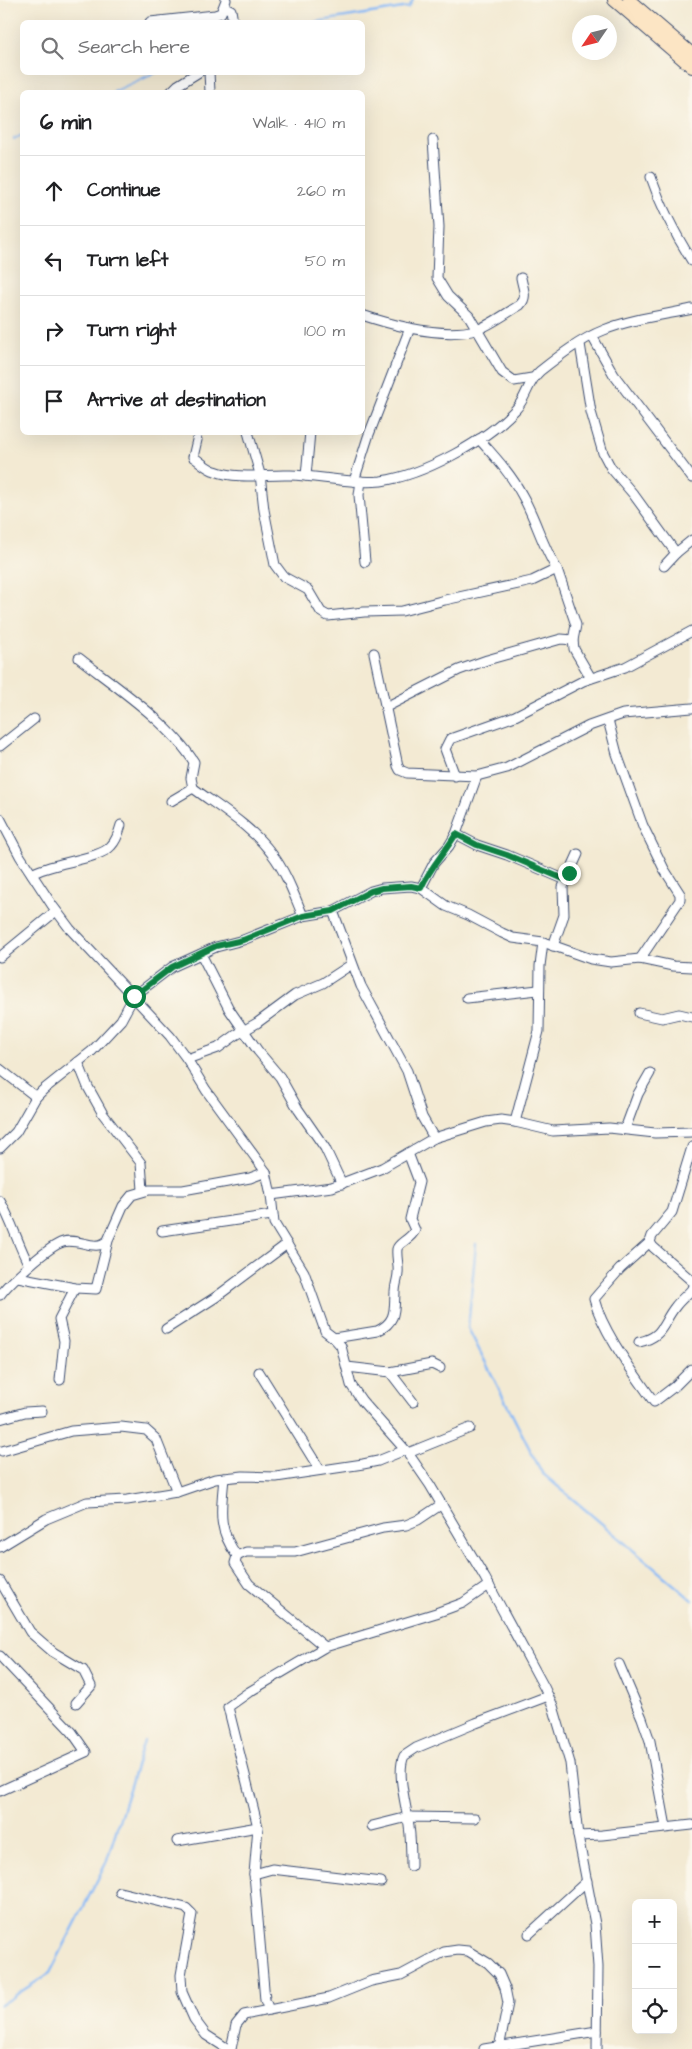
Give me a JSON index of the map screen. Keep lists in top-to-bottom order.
{
  "north": "bottom left",
  "page": {
    "search": "Search here",
    "heading": ["6 min", "Walk · 410 m"],
    "list": [
      ["Continue", "260 m"],
      ["Turn left", "50 m"],
      ["Turn right", "100 m"],
      "Arrive at destination"
    ],
    "map_buttons": ["+", "−"]
  }
}
